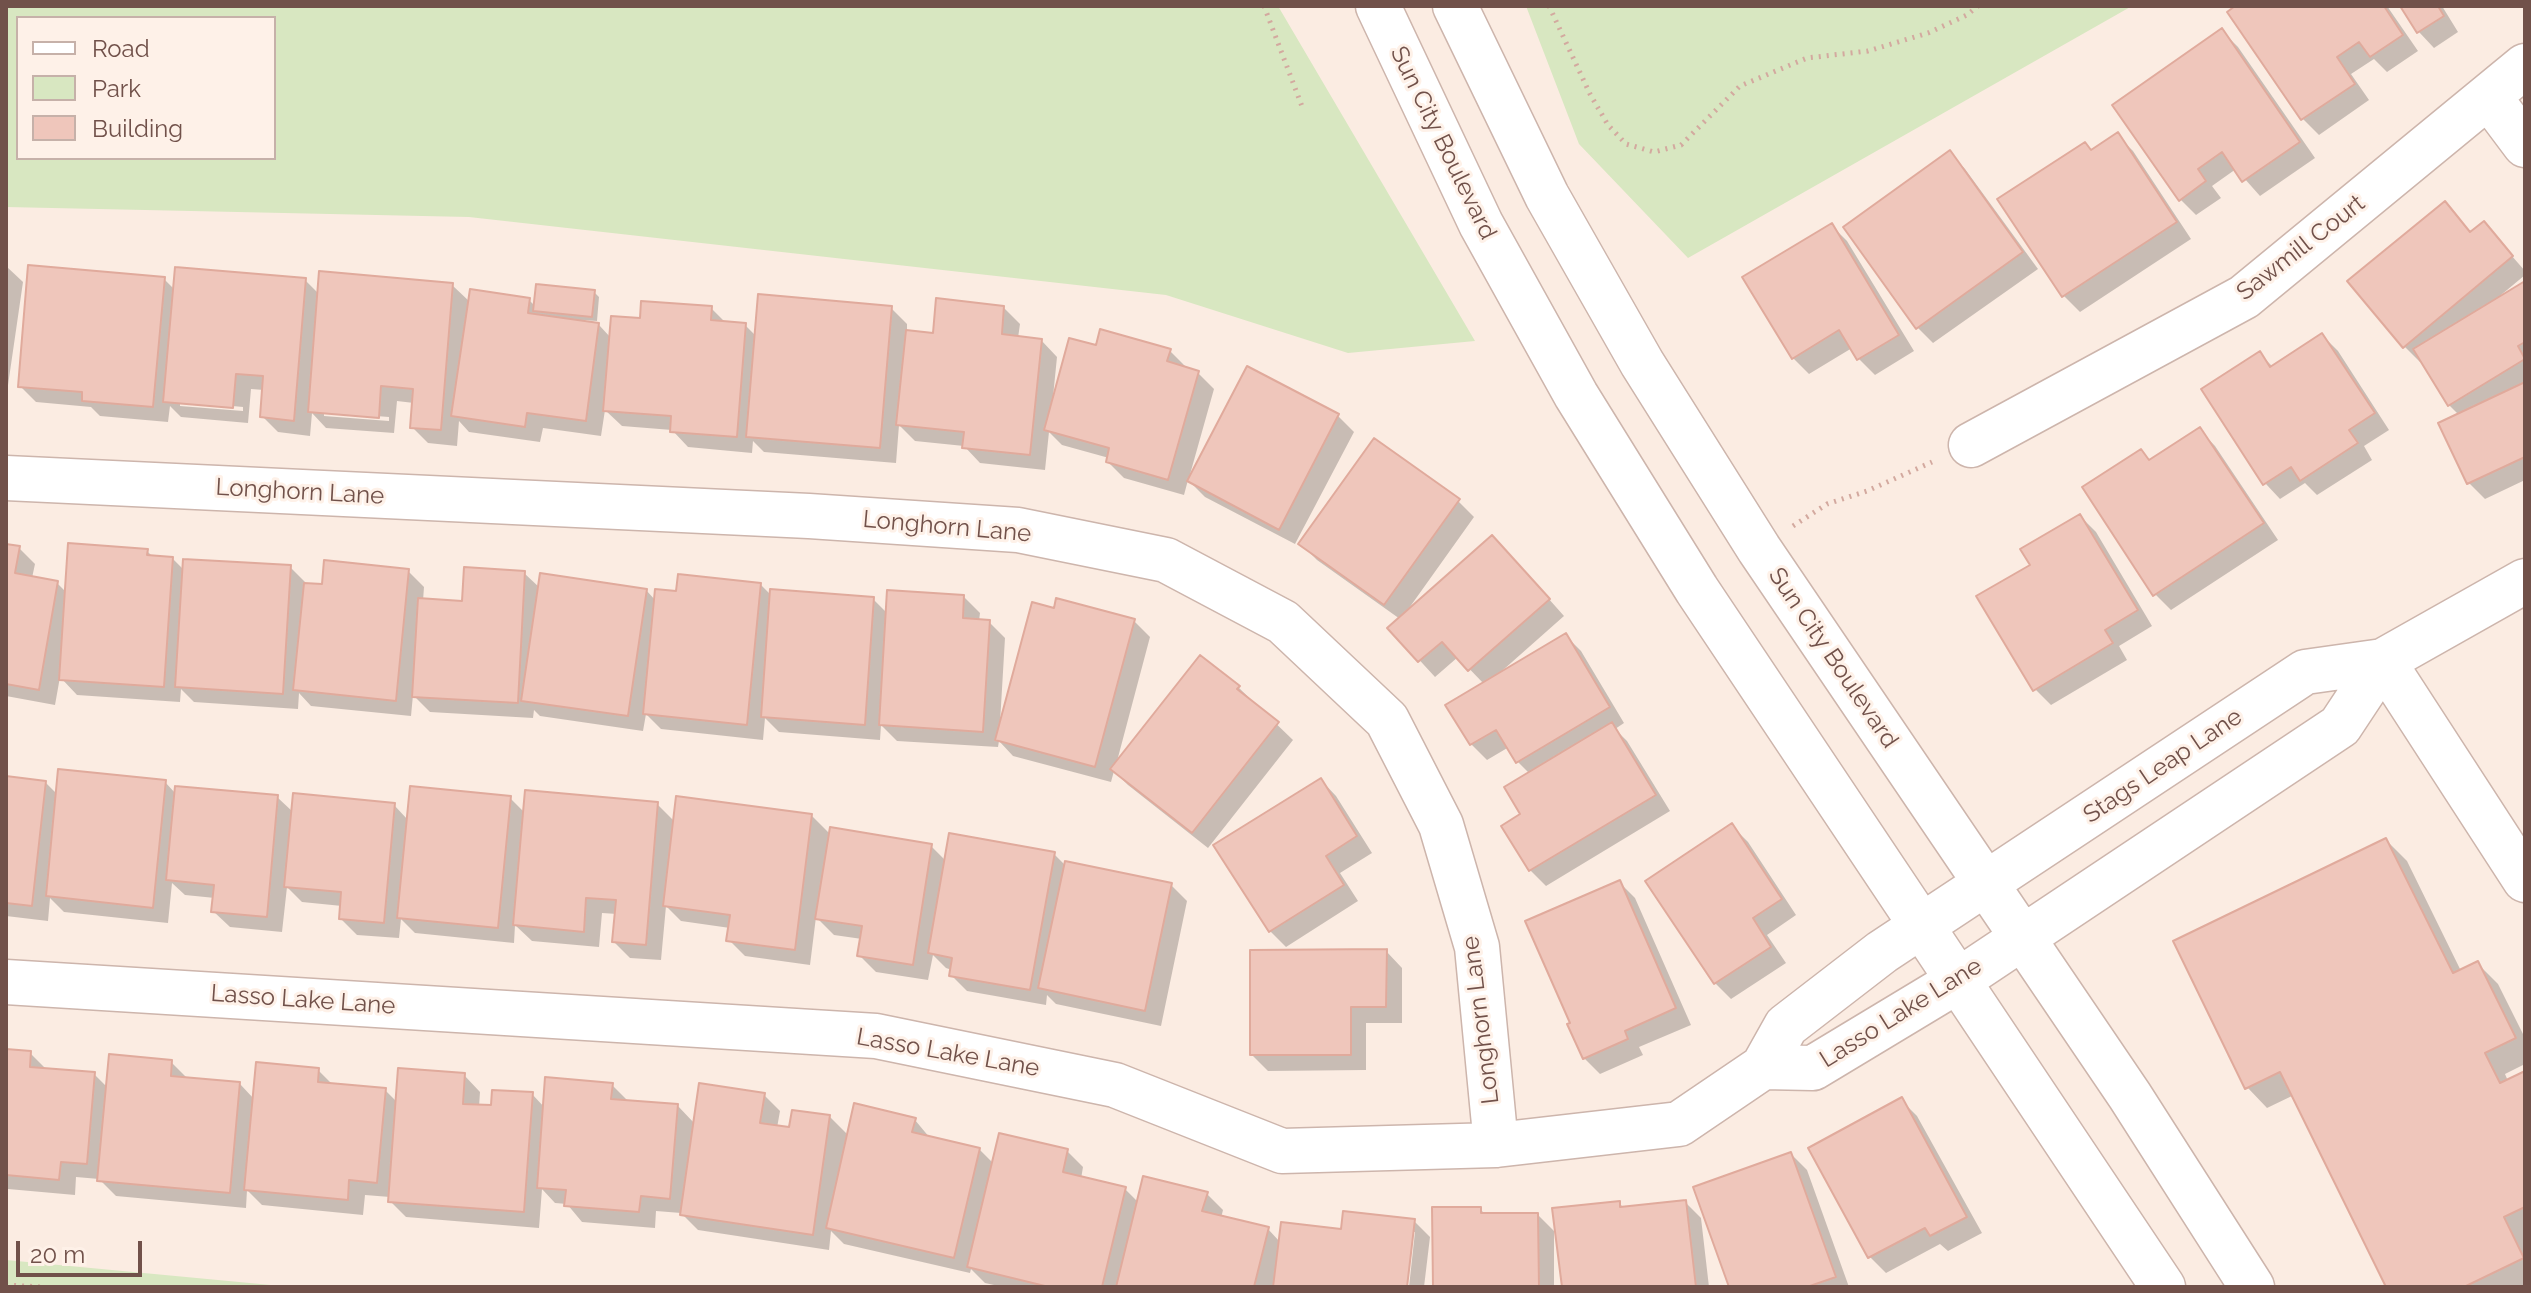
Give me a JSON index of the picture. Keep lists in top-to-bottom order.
{
  "streets": {
    "street": [
      "Sun City Boulevard",
      "Sawmill Court",
      "Longhorn Lane",
      "Stags Leap Lane",
      "Lasso Lake Lane"
    ]
  },
  "crossings": [
    ["Sun City Boulevard", "Stags Leap Lane"],
    ["Sun City Boulevard", "Lasso Lake Lane"],
    ["Longhorn Lane", "Lasso Lake Lane"],
    ["Stags Leap Lane", "Lasso Lake Lane"]
  ],
  "legend": ["Road", "Park", "Building"],
  "scale_bar": "20 m"
}
